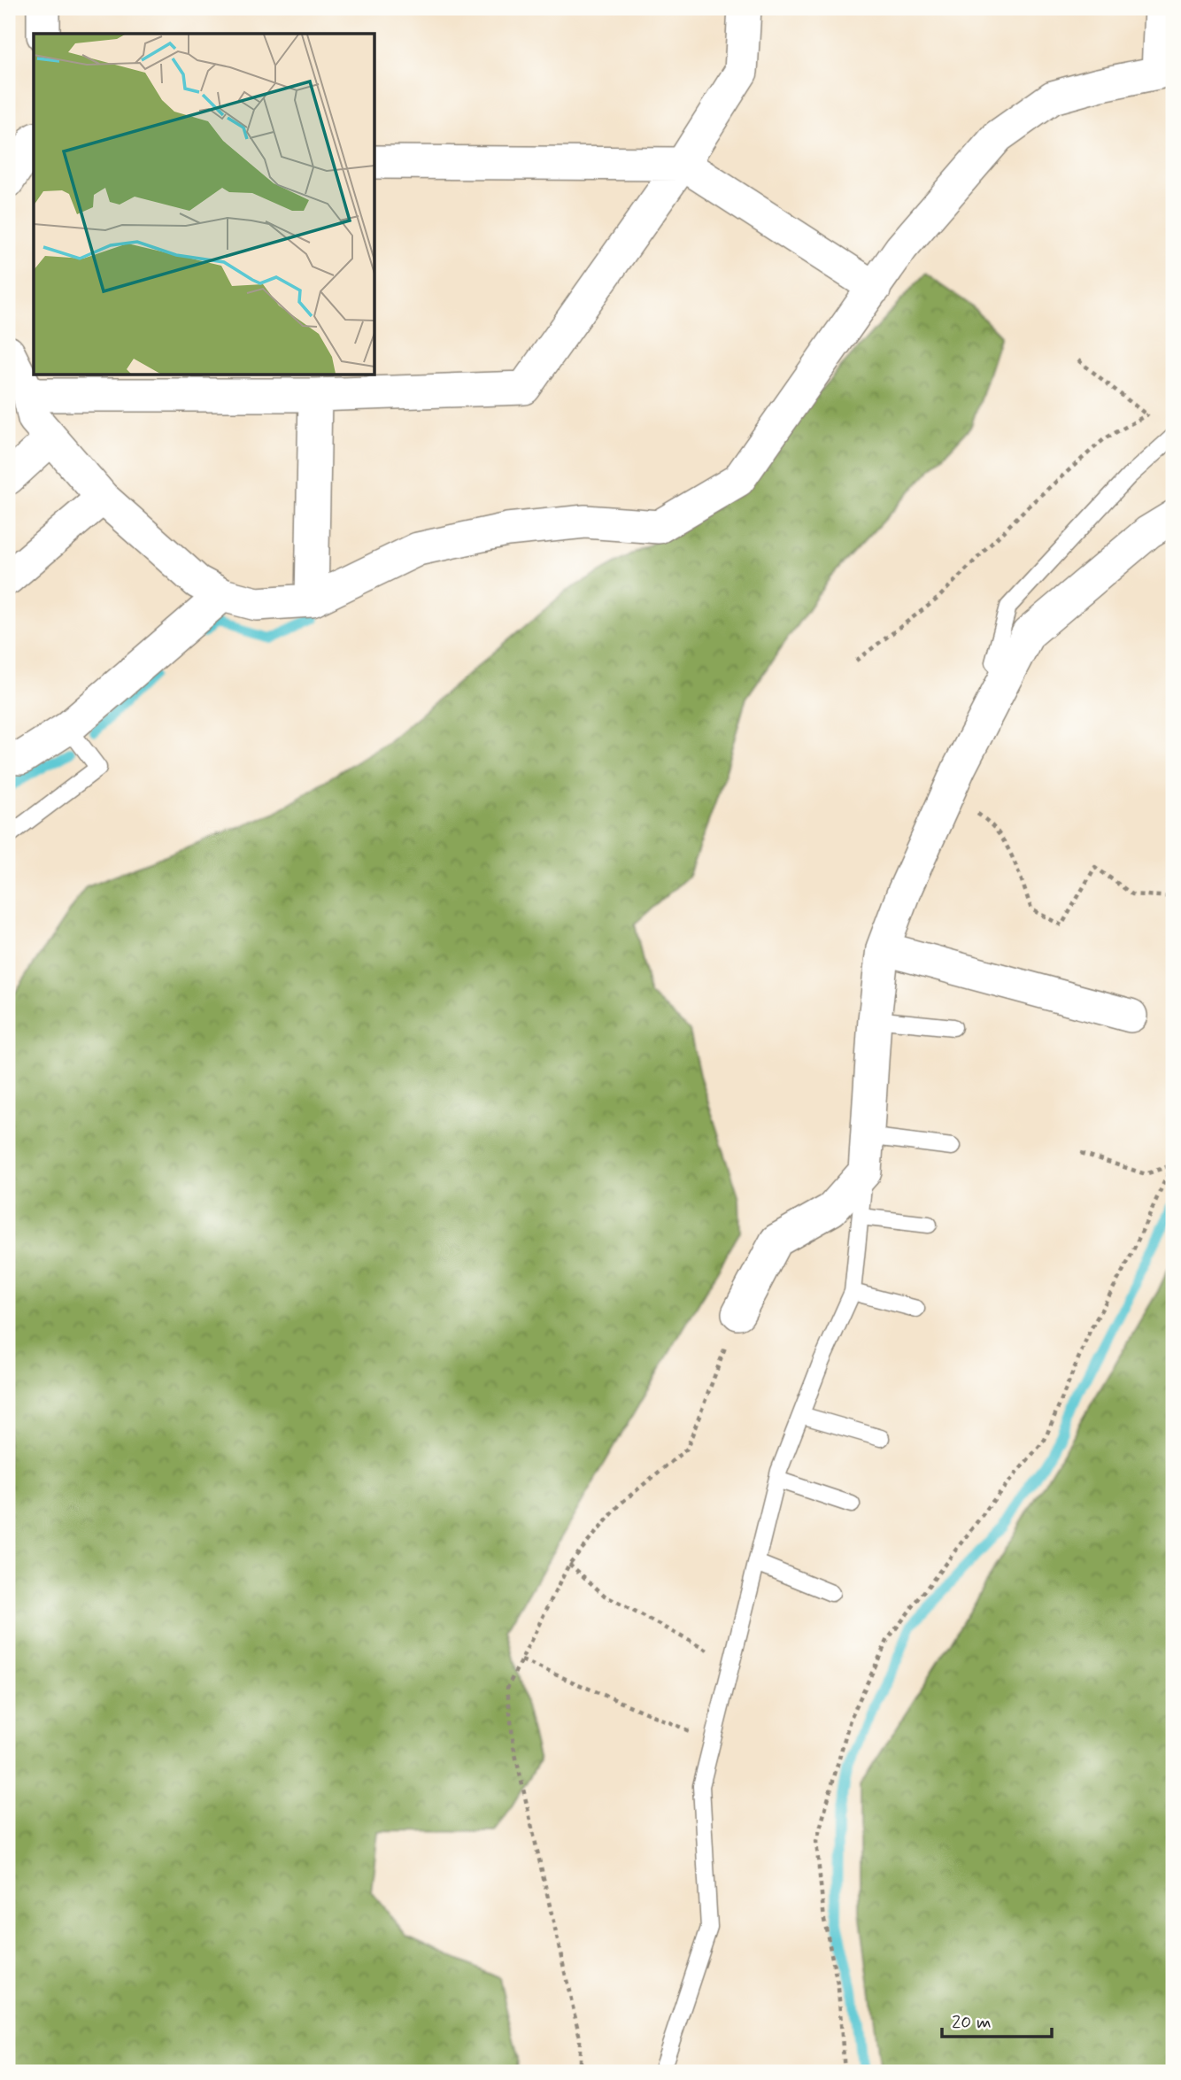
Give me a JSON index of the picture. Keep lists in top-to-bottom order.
{
  "scale_bar": "20 m"
}
